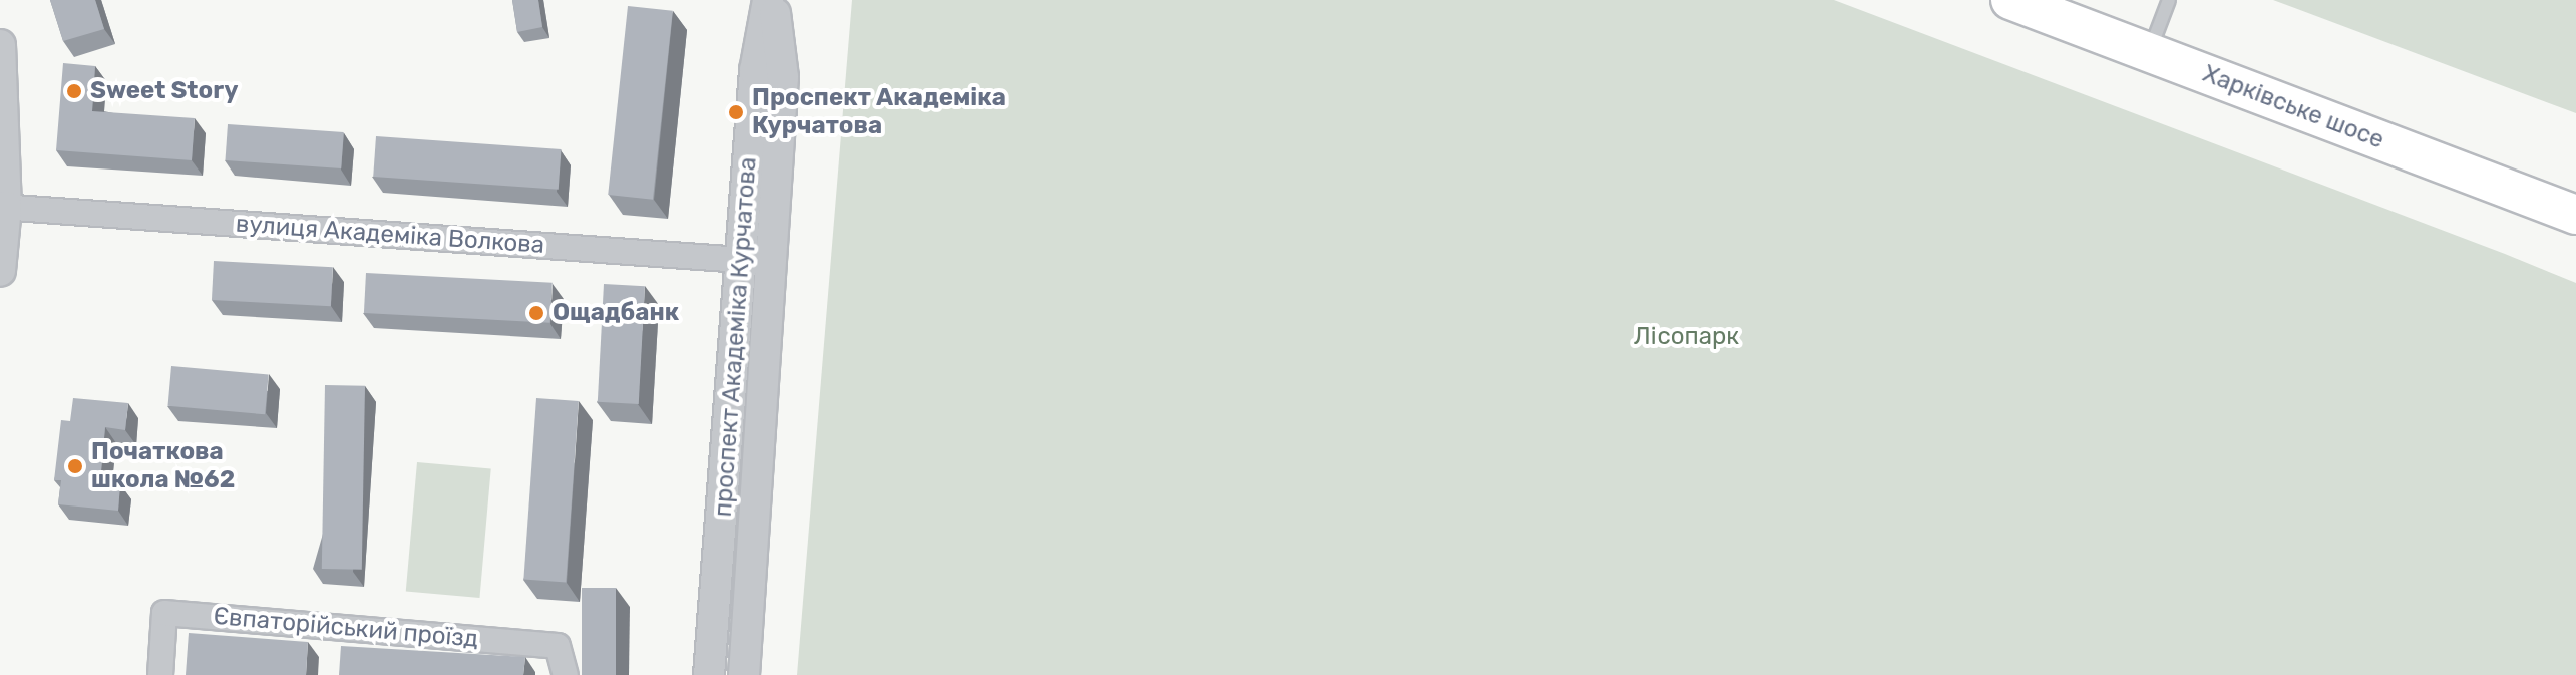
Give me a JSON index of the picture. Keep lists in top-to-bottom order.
{
  "streets": {
    "main road": ["Харківське шосе"],
    "street": ["вулиця Академіка Волкова", "проспект Академіка Курчатова", "Євпаторійський проїзд"]
  },
  "crossings": [
    ["вулиця Академіка Волкова", "проспект Академіка Курчатова"]
  ],
  "parks": ["Лісопарк"],
  "places": [
    "Sweet Story",
    "Проспект Академіка Курчатова",
    "Ощадбанк",
    "Початкова школа №62"
  ]
}
